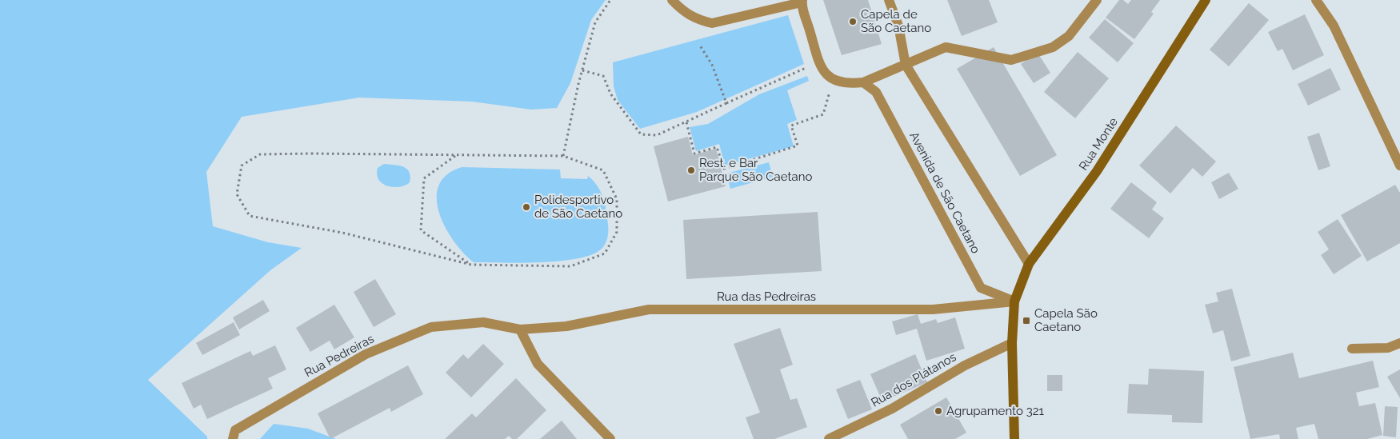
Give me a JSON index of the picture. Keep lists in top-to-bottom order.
{
  "streets": {
    "main road": ["Rua Monte"],
    "street": [
      "Avenida de São Caetano",
      "Rua das Pedreiras",
      "Rua Pedreiras",
      "Rua dos Plátanos"
    ]
  },
  "crossings": [
    ["Rua Monte", "Avenida de São Caetano"],
    ["Rua Monte", "Rua das Pedreiras"],
    ["Rua Monte", "Rua dos Plátanos"],
    ["Avenida de São Caetano", "Rua das Pedreiras"],
    ["Rua das Pedreiras", "Rua Pedreiras"]
  ],
  "places": {
    "other": [
      "Capela de São Caetano",
      "Rest. e Bar Parque São Caetano",
      "Polidesportivo de São Caetano",
      "Agrupamento 321"
    ],
    "transit": ["Capela São Caetano"]
  }
}
